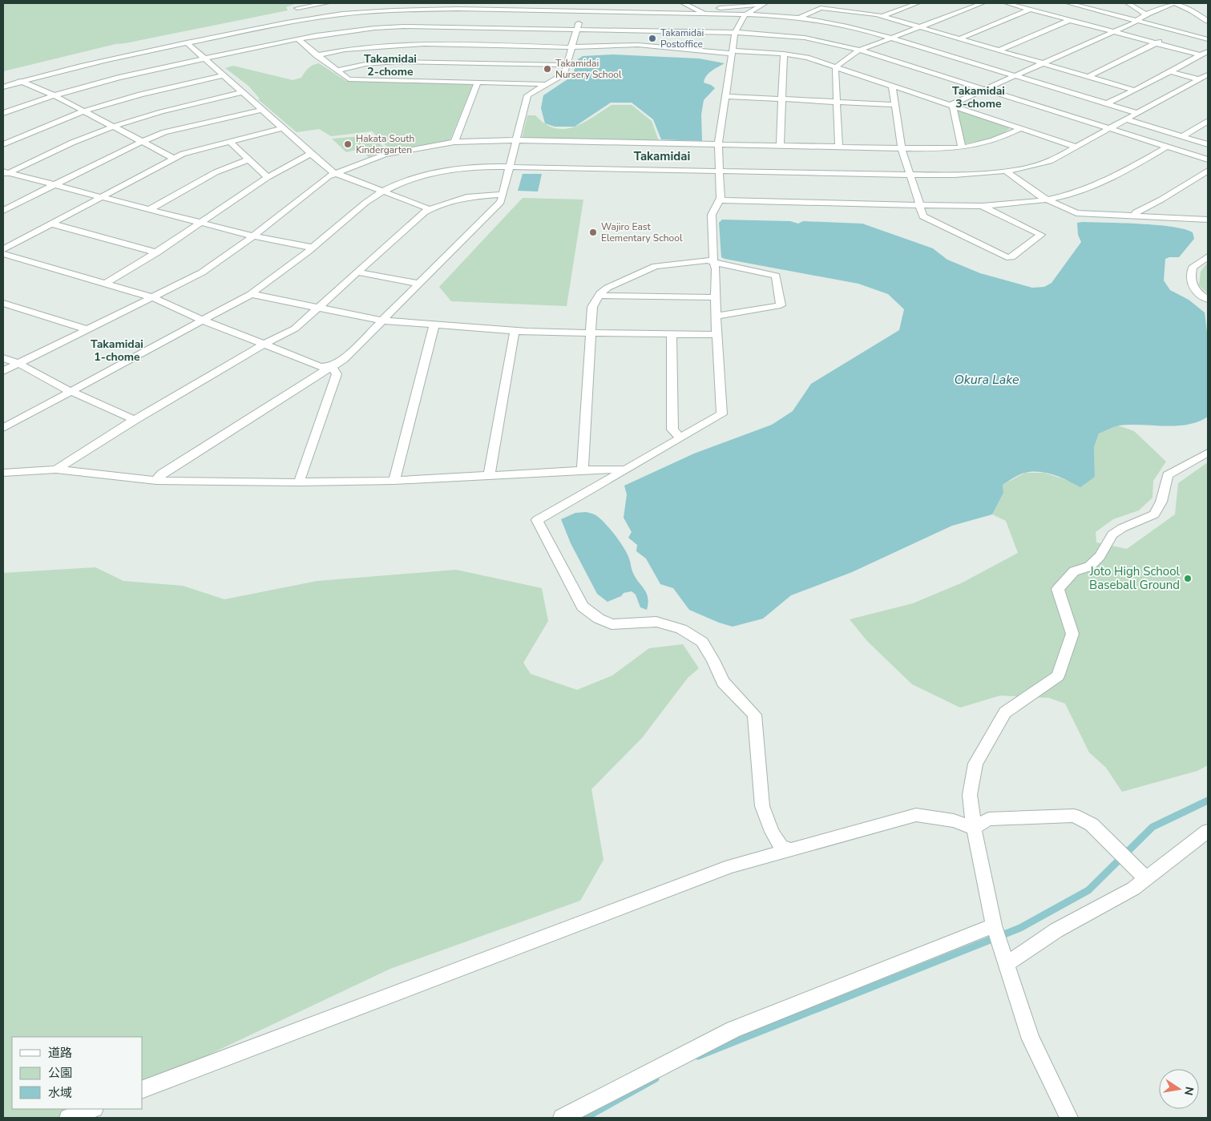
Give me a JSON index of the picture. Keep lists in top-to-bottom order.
{
  "districts": [
    "Takamidai 2-chome",
    "Takamidai 3-chome",
    "Takamidai",
    "Takamidai 1-chome"
  ],
  "water": ["Okura Lake"],
  "places": [
    "Takamidai Postoffice",
    "Takamidai Nursery School",
    "Hakata South Kindergarten",
    "Wajiro East Elementary School",
    "Joto High School Baseball Ground"
  ],
  "legend": ["道路", "公園", "水域"],
  "north": "right"
}
